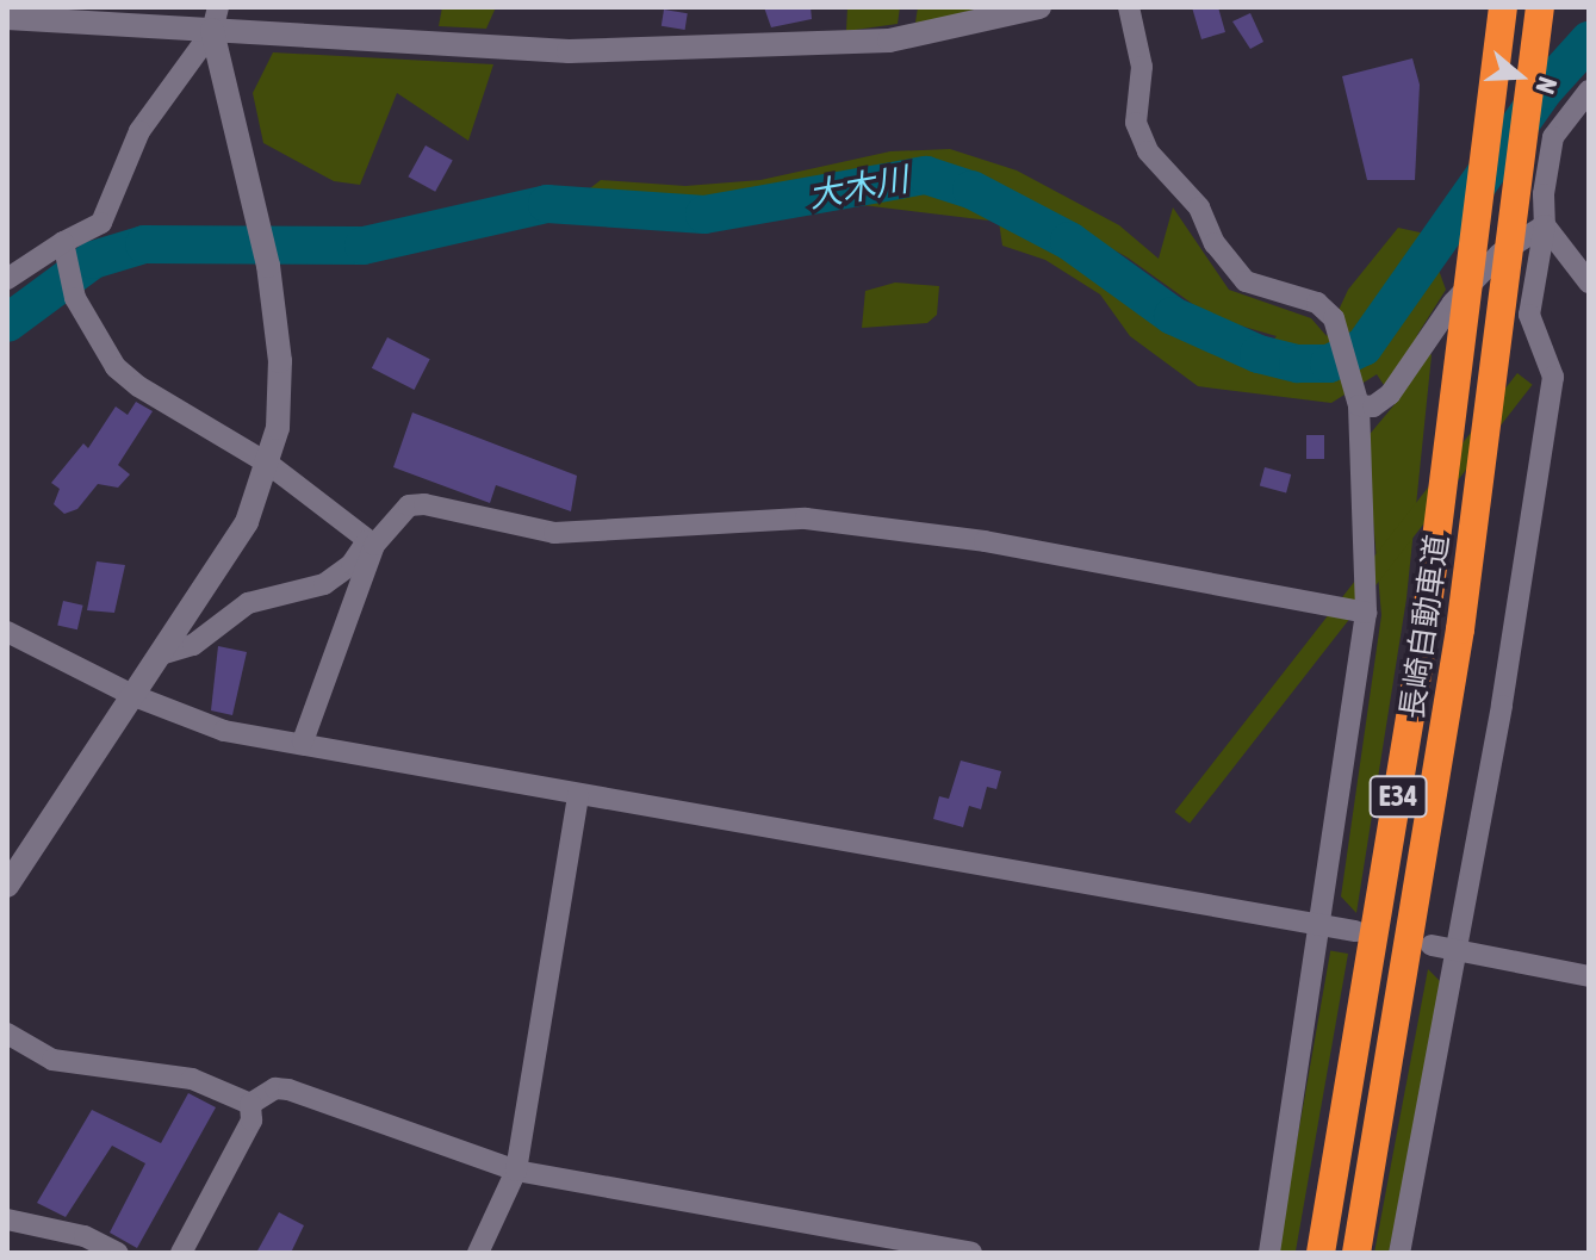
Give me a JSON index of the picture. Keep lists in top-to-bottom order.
{
  "streets": {
    "highway": ["長崎自動車道", "E34"]
  },
  "water": ["大木川"],
  "north": "right"
}
